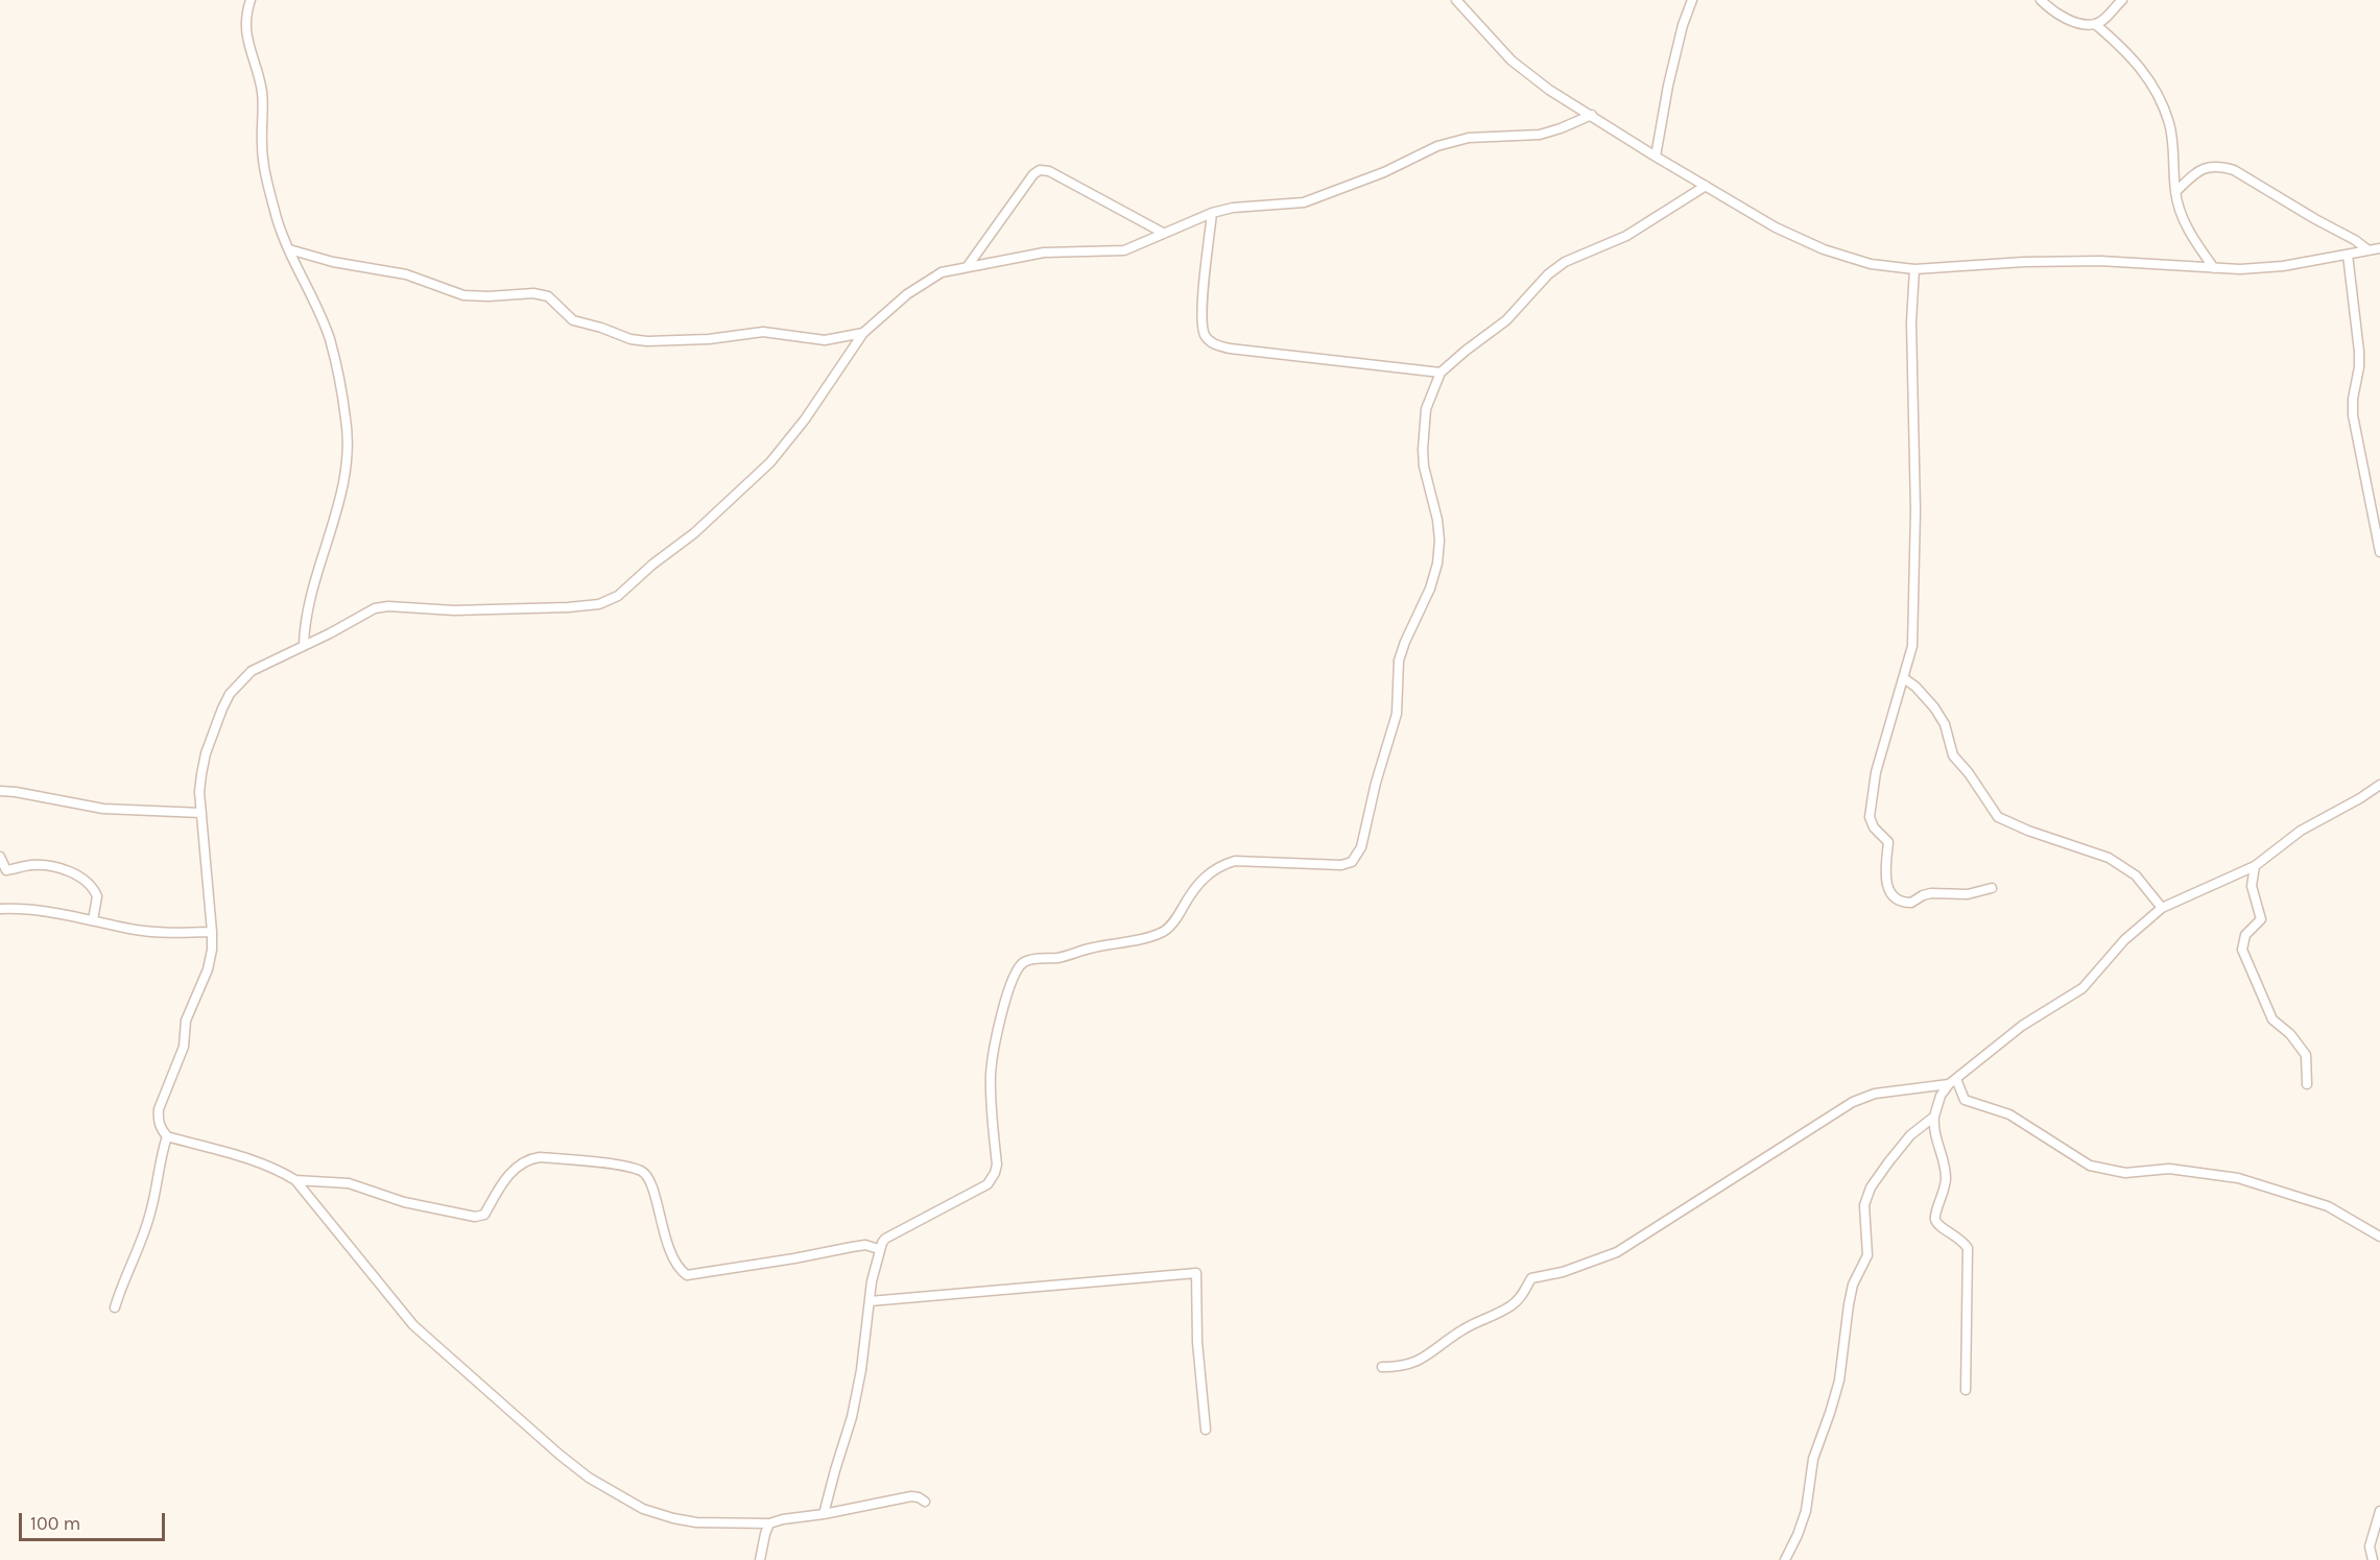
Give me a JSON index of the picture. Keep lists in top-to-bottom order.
{
  "scale_bar": "100 m"
}
